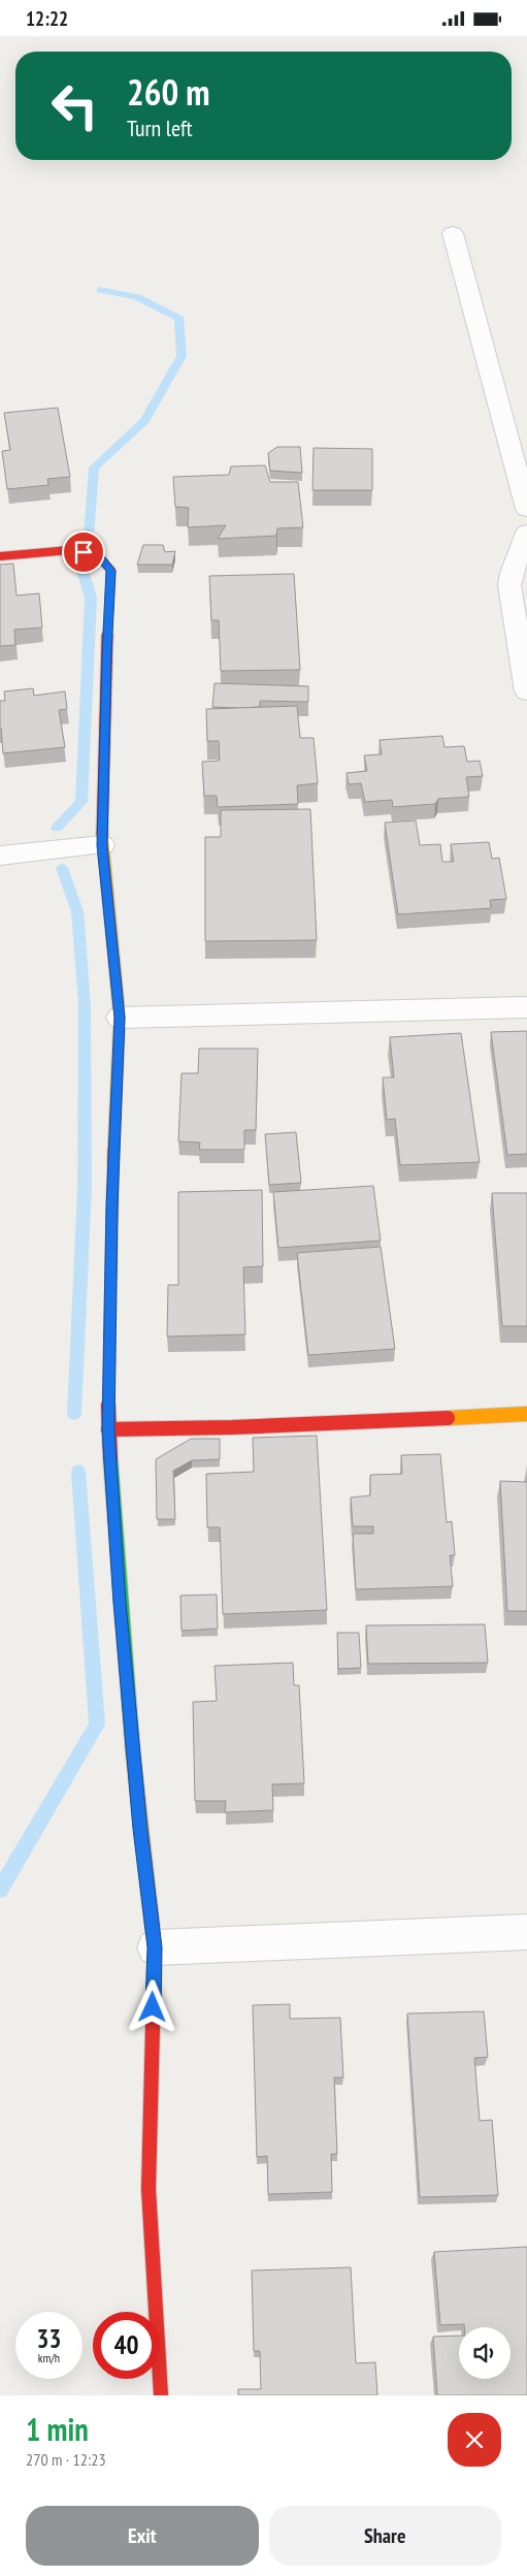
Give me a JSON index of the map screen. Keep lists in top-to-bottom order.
{
  "page": {
    "status": "12:22",
    "turn": ["260 m", "Turn left"],
    "speed": "33 km/h",
    "limit": "40",
    "heading": ["1 min", "270 m · 12:23"],
    "buttons": ["Exit", "Share"]
  }
}
